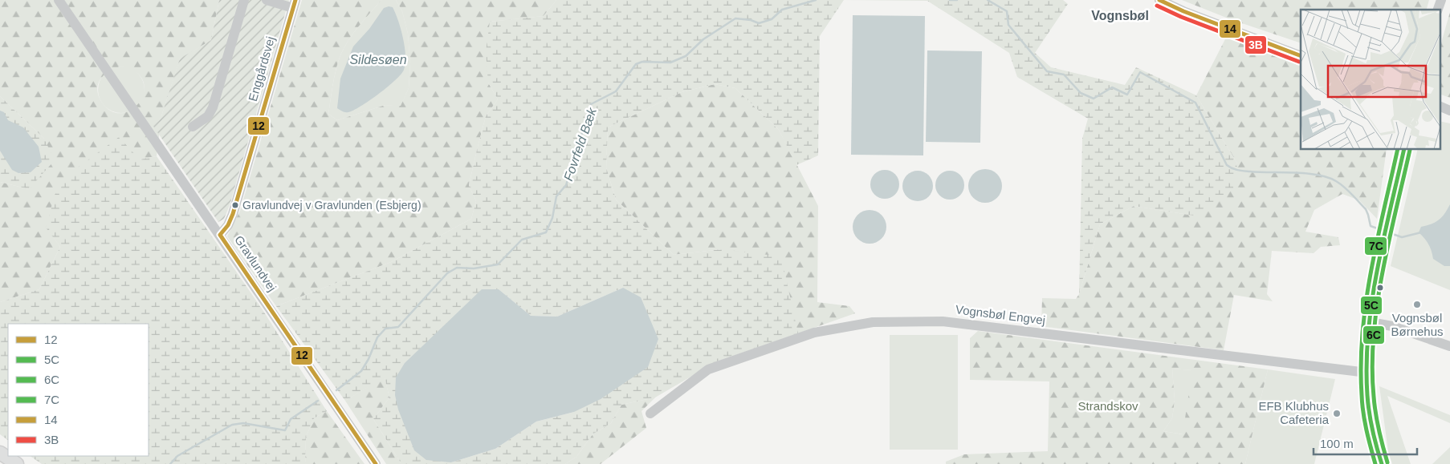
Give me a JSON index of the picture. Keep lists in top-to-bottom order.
{
  "streets": {
    "street": ["Enggårdsvej", "Gravlundvej", "Vognsbøl Engvej"]
  },
  "crossings": [
    ["Enggårdsvej", "Gravlundvej"]
  ],
  "districts": ["Vognsbøl"],
  "water": ["Sildesøen", "Fovrfeld Bæk"],
  "parks": ["Strandskov"],
  "places": ["Gravlundvej v Gravlunden (Esbjerg)", "Vognsbøl Børnehus", "EFB Klubhus Cafeteria"],
  "lines": [
    "transit line 12",
    "transit line 14",
    "transit line 3B",
    "transit line 5C",
    "transit line 7C",
    "transit line 6C"
  ],
  "legend": [
    "12",
    "5C",
    "6C",
    "7C",
    "14",
    "3B"
  ],
  "scale_bar": "100 m"
}
